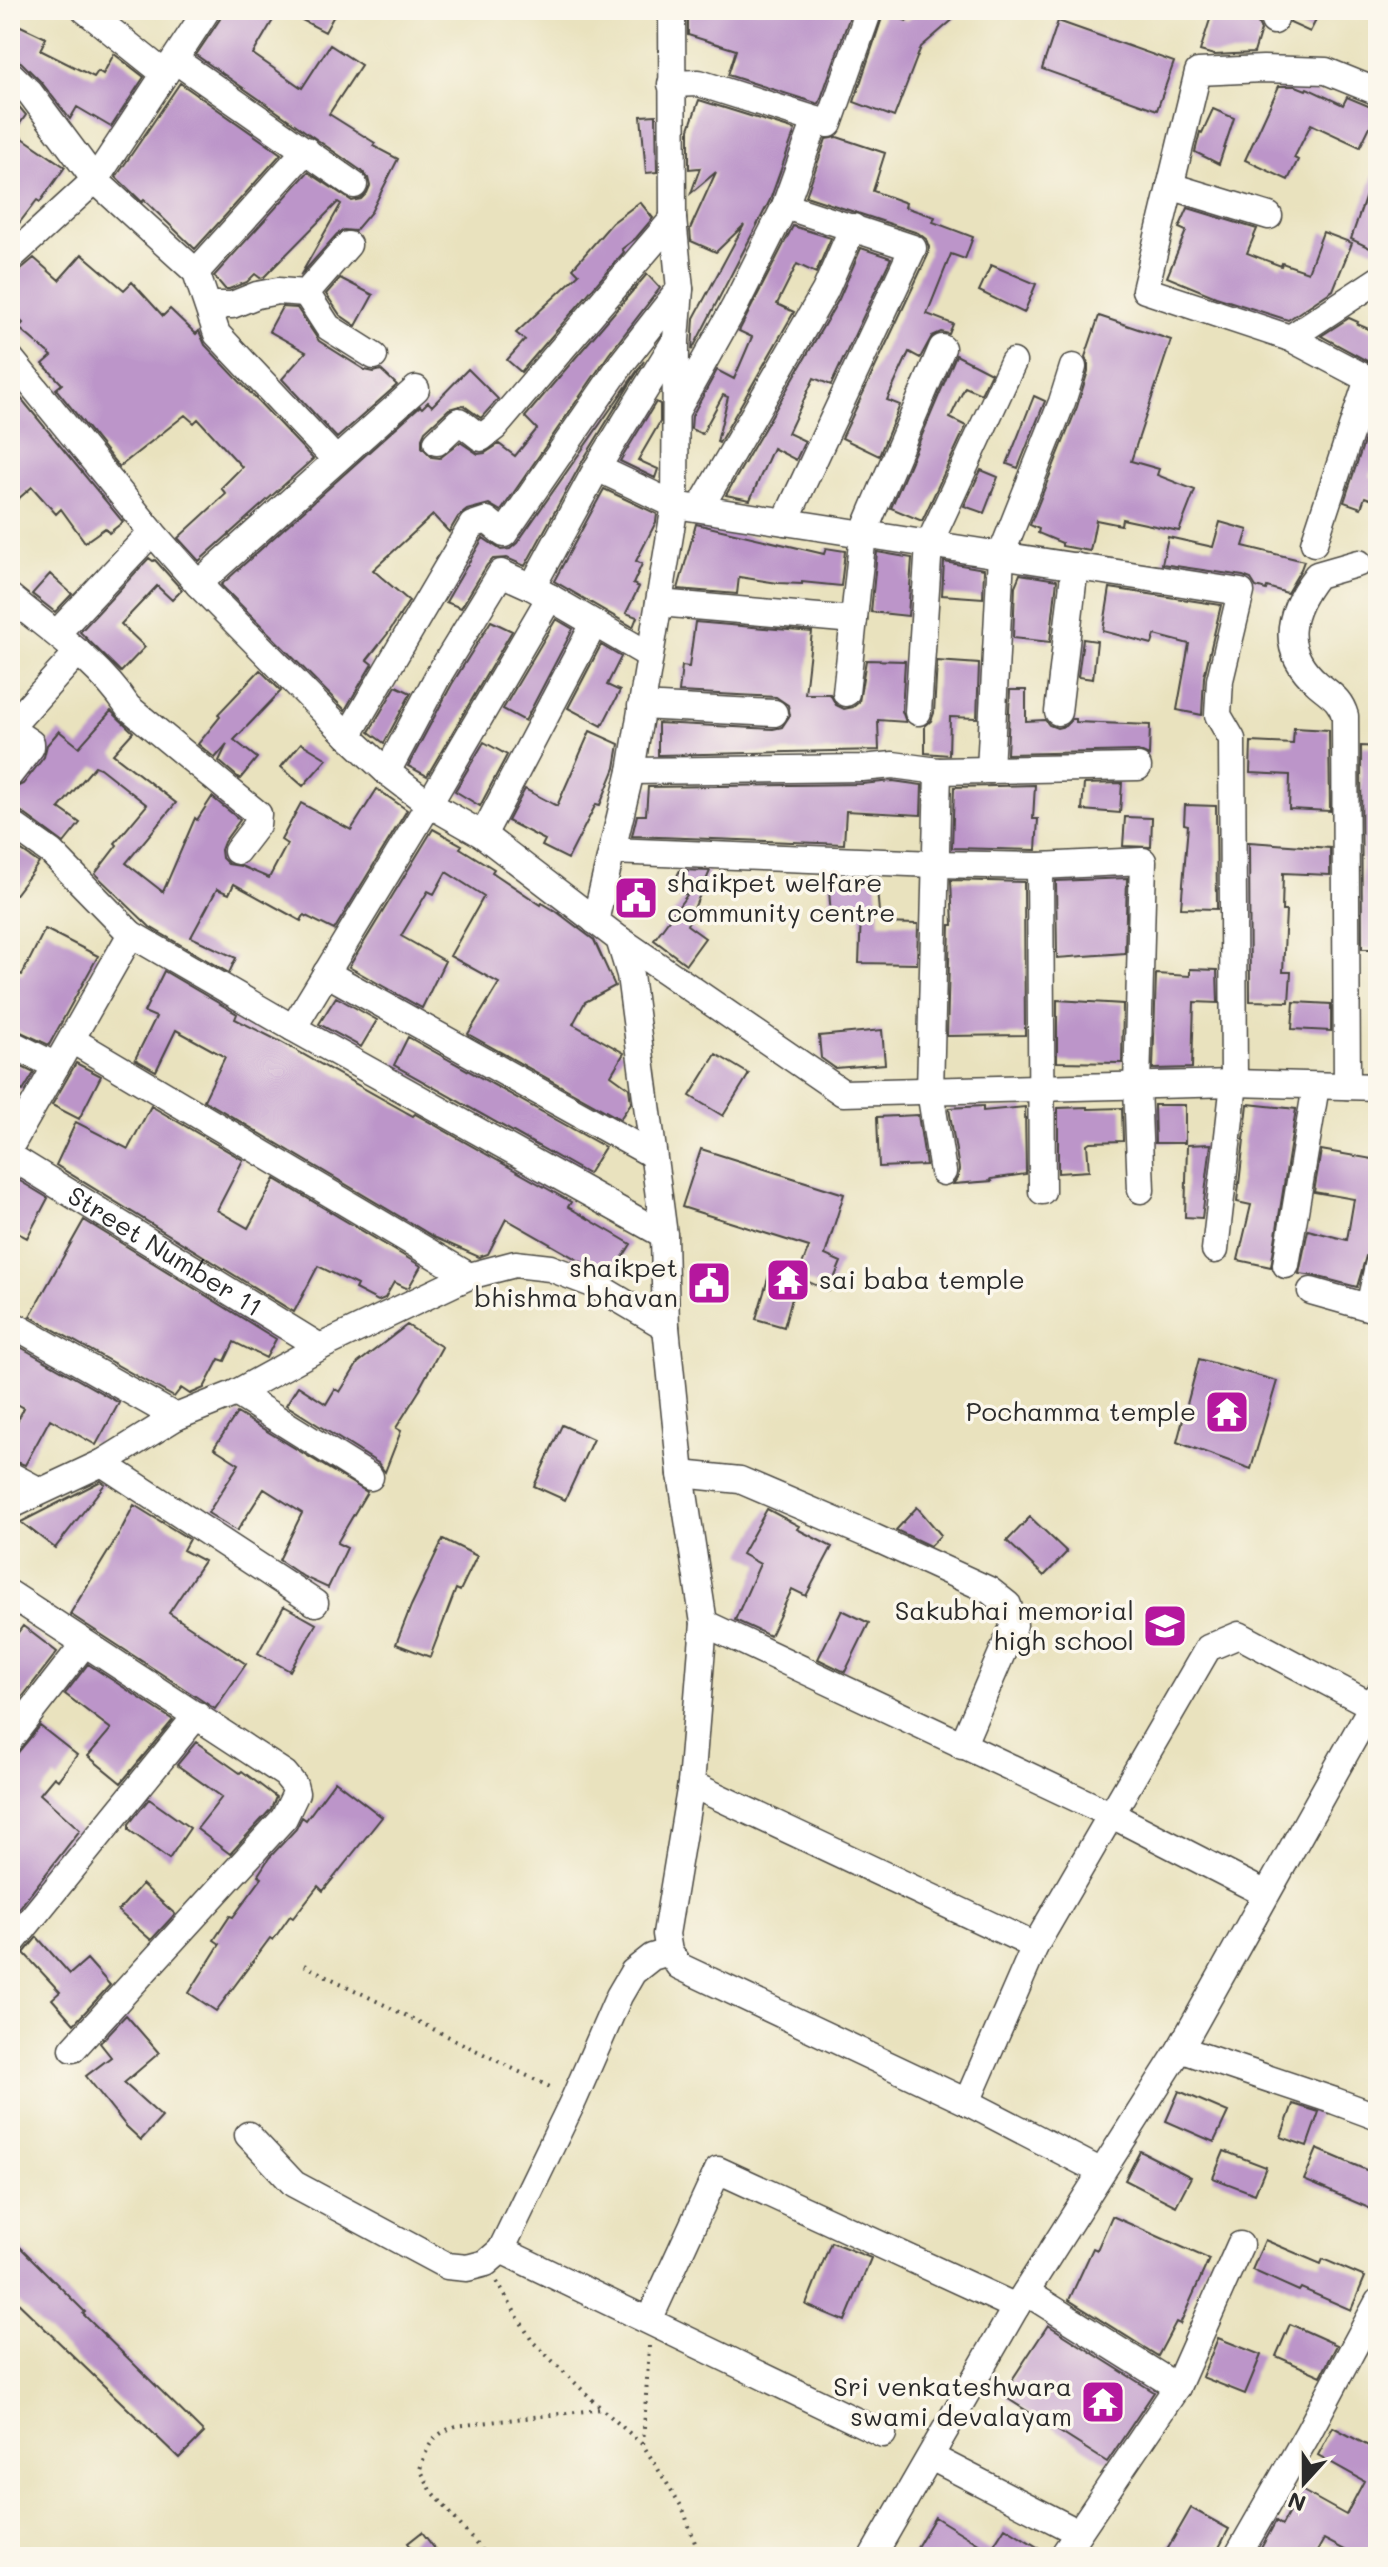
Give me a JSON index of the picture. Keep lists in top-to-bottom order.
{
  "streets": {
    "street": ["Street Number 11"]
  },
  "places": {
    "public building": ["shaikpet welfare community centre", "shaikpet bhishma bhavan"],
    "temple": ["sai baba temple", "Pochamma temple", "Sri venkateshwara swami devalayam"],
    "school or university": ["Sakubhai memorial high school"]
  },
  "north": "bottom"
}
